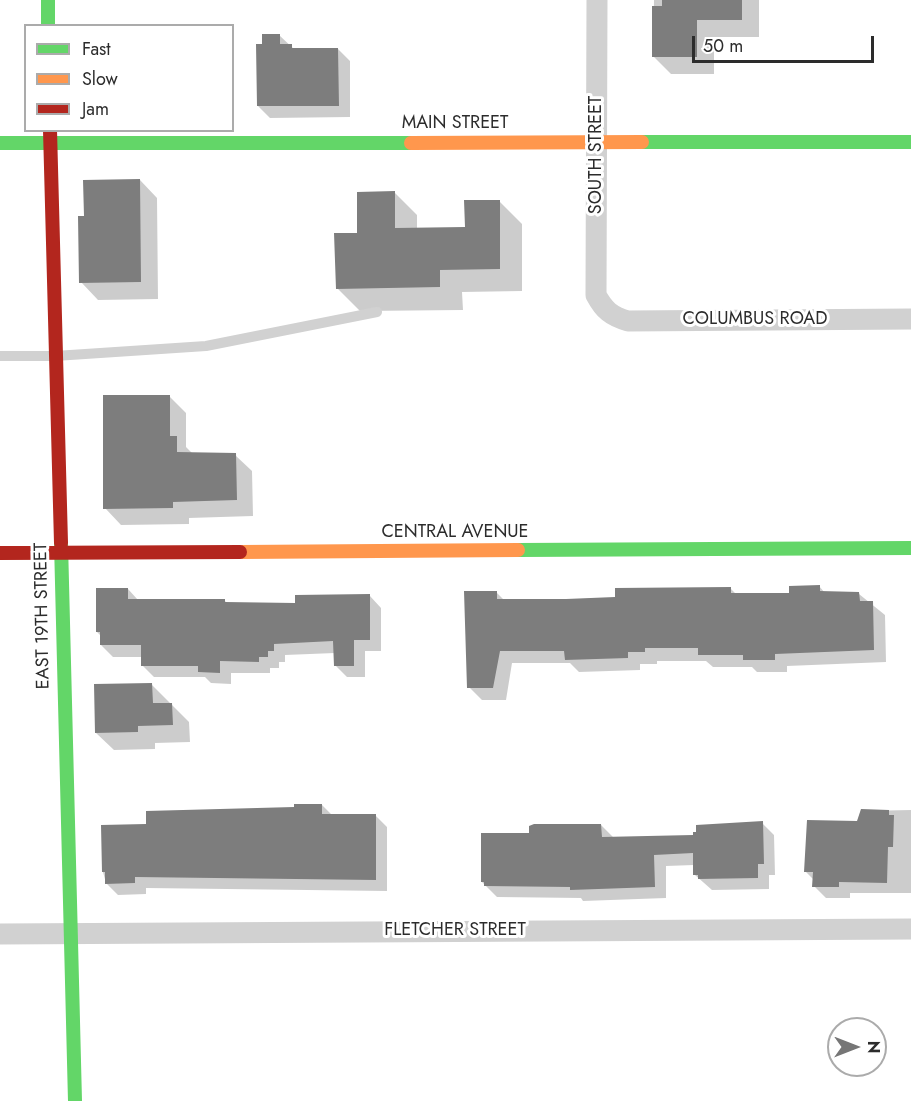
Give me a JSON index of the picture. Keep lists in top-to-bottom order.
{
  "streets": {
    "street": [
      "MAIN STREET",
      "SOUTH STREET",
      "COLUMBUS ROAD",
      "CENTRAL AVENUE",
      "EAST 19TH STREET",
      "FLETCHER STREET"
    ]
  },
  "crossings": [
    ["MAIN STREET", "SOUTH STREET"],
    ["MAIN STREET", "EAST 19TH STREET"],
    ["SOUTH STREET", "COLUMBUS ROAD"],
    ["CENTRAL AVENUE", "EAST 19TH STREET"],
    ["EAST 19TH STREET", "FLETCHER STREET"]
  ],
  "legend": ["Fast", "Slow", "Jam"],
  "scale_bar": "50 m",
  "north": "right"
}
